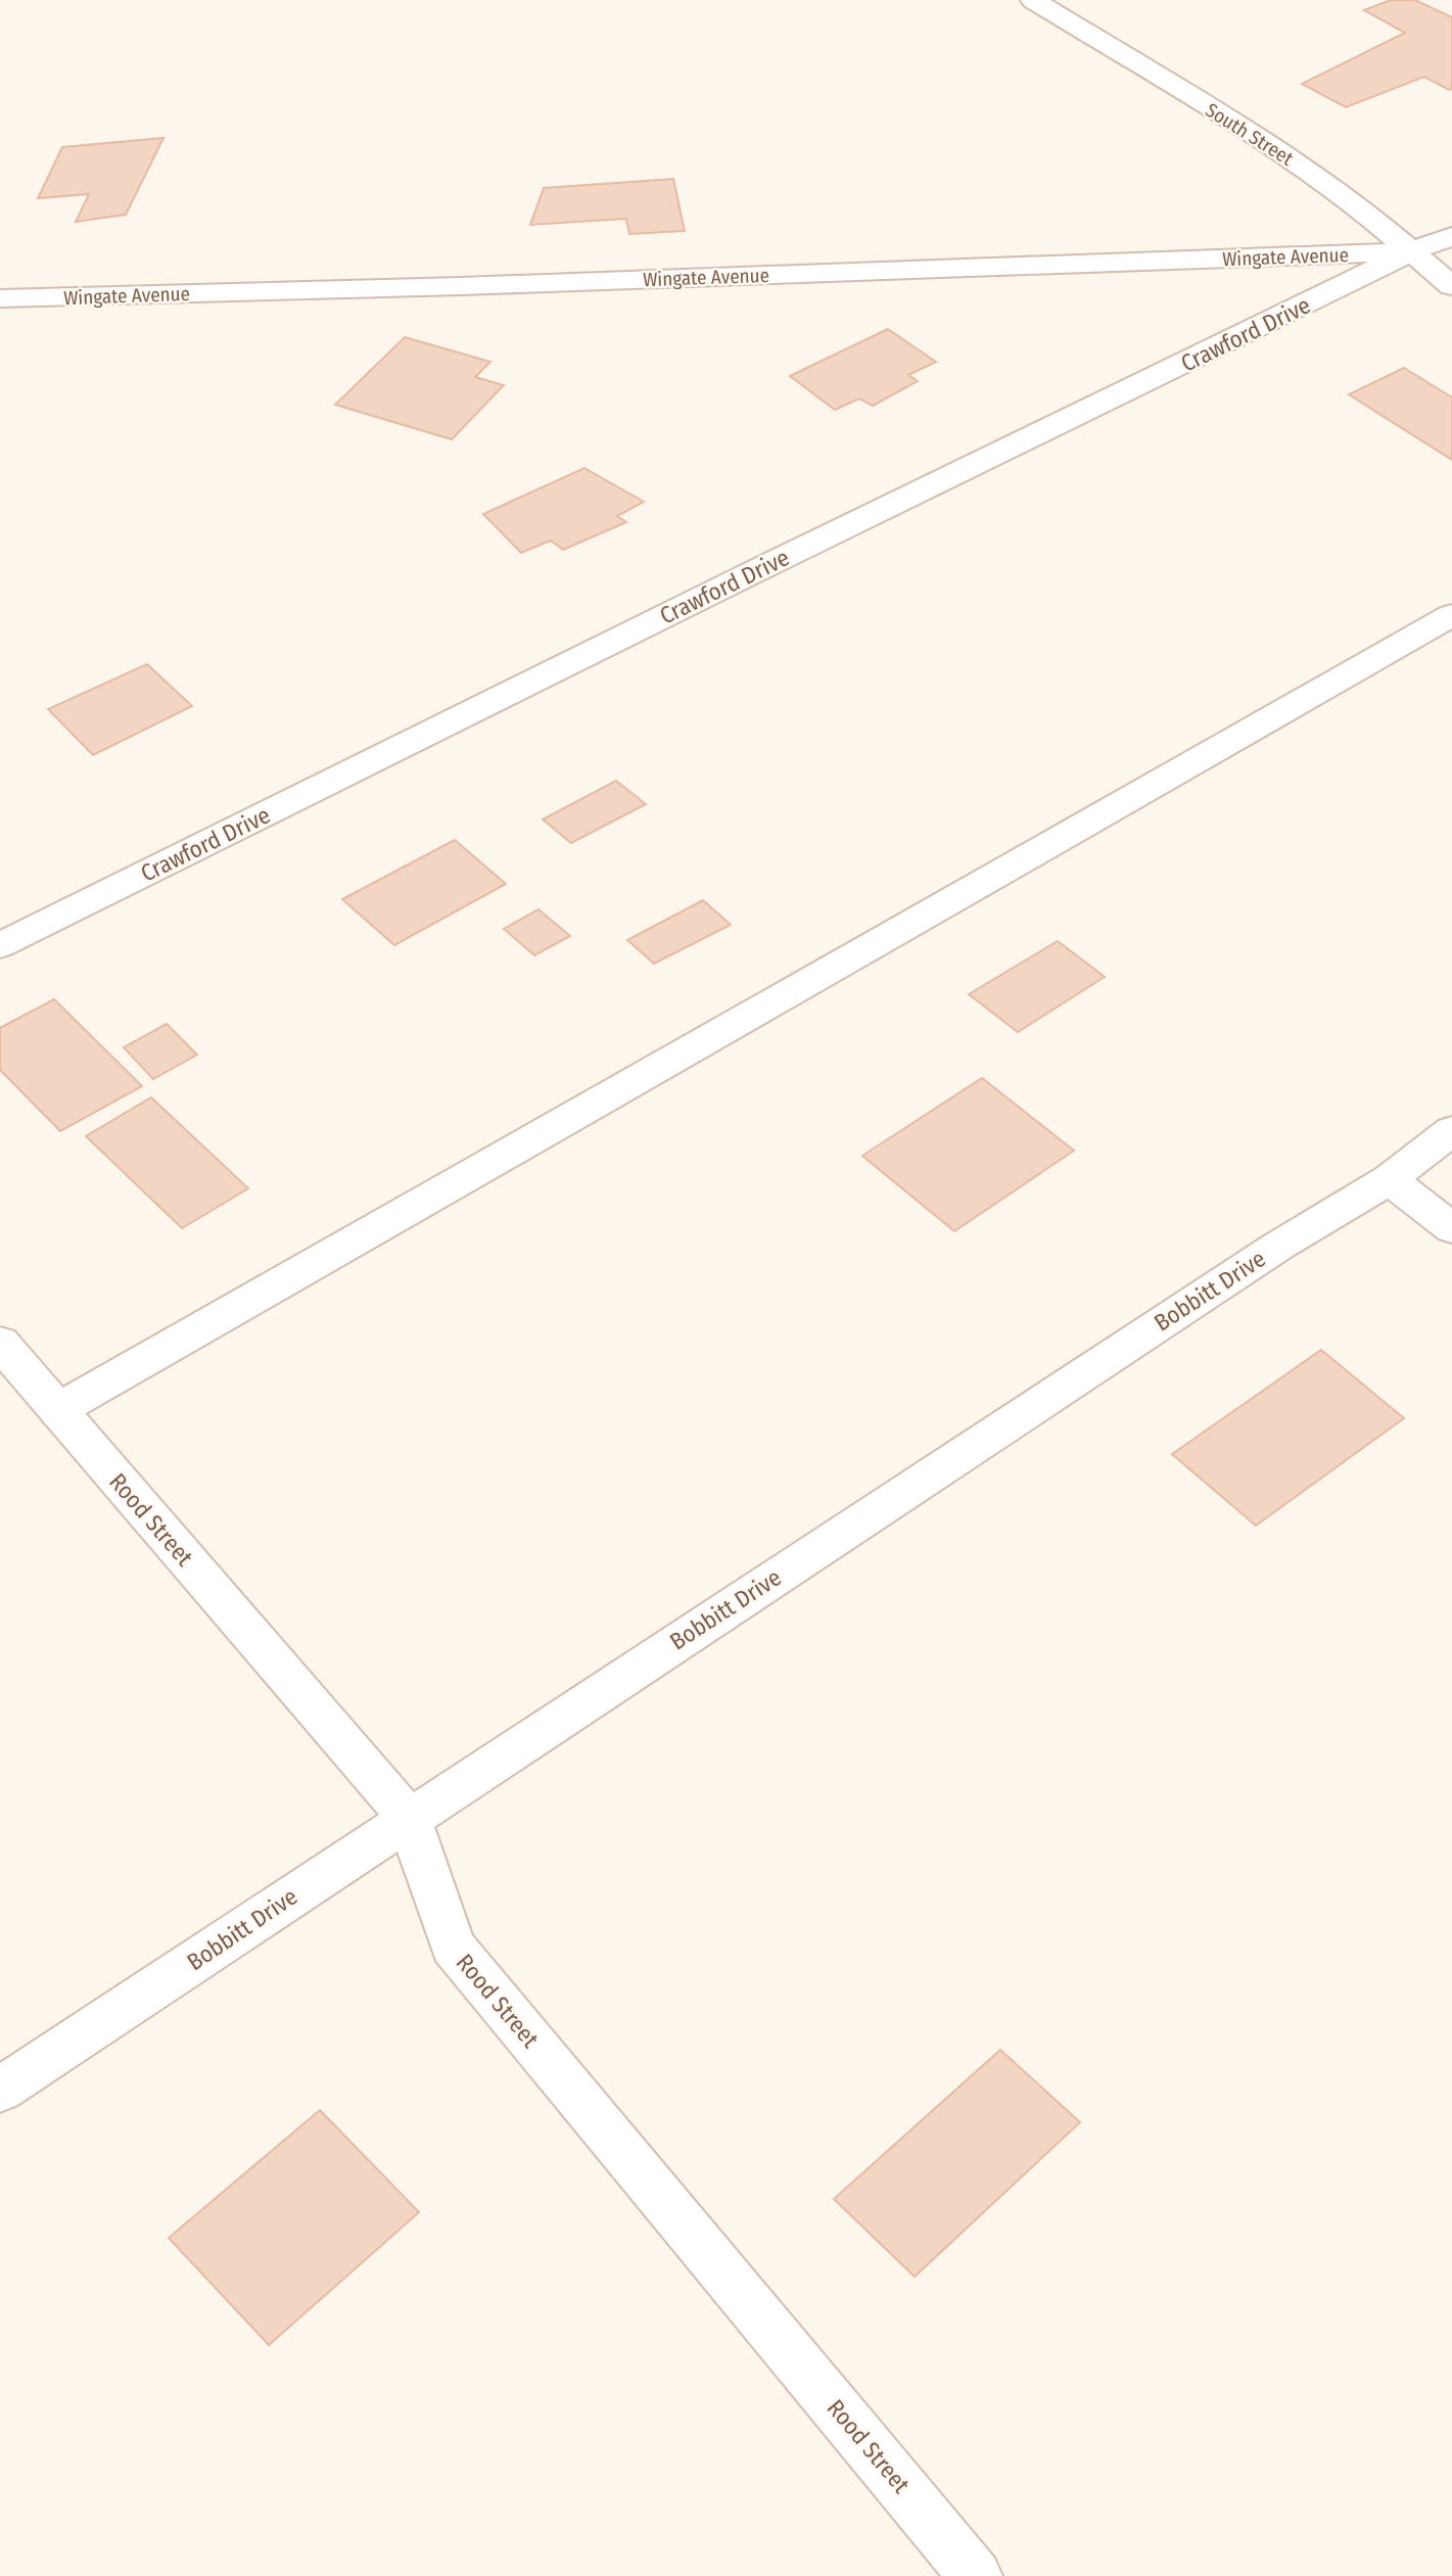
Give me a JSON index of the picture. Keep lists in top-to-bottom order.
{
  "streets": {
    "street": [
      "South Street",
      "Wingate Avenue",
      "Crawford Drive",
      "Bobbitt Drive",
      "Rood Street"
    ]
  },
  "crossings": [
    ["South Street", "Wingate Avenue"],
    ["South Street", "Crawford Drive"],
    ["Wingate Avenue", "Crawford Drive"],
    ["Bobbitt Drive", "Rood Street"]
  ]
}
